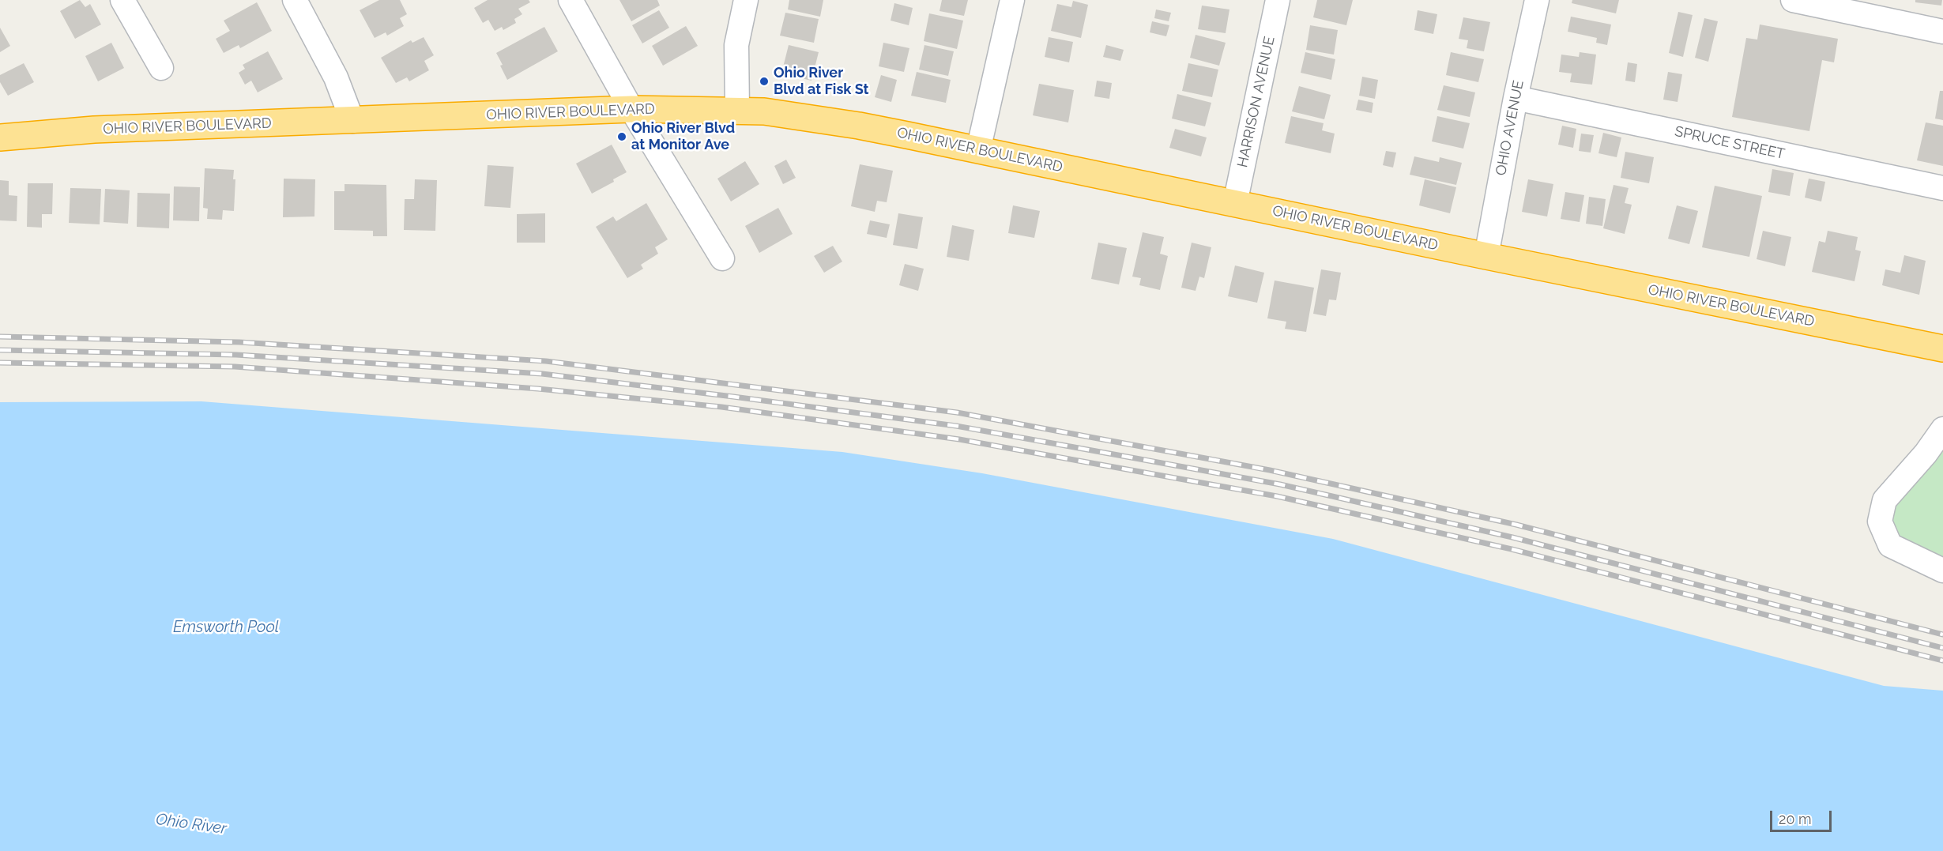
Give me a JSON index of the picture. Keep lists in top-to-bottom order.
{
  "streets": {
    "highway": ["OHIO RIVER BOULEVARD"],
    "street": ["HARRISON AVENUE", "OHIO AVENUE", "SPRUCE STREET"]
  },
  "crossings": [
    ["HARRISON AVENUE", "OHIO RIVER BOULEVARD"],
    ["OHIO RIVER BOULEVARD", "OHIO AVENUE"],
    ["OHIO AVENUE", "SPRUCE STREET"]
  ],
  "water": ["Emsworth Pool", "Ohio River"],
  "places": ["Ohio River Blvd at Fisk St", "Ohio River Blvd at Monitor Ave"],
  "scale_bar": "20 m"
}
